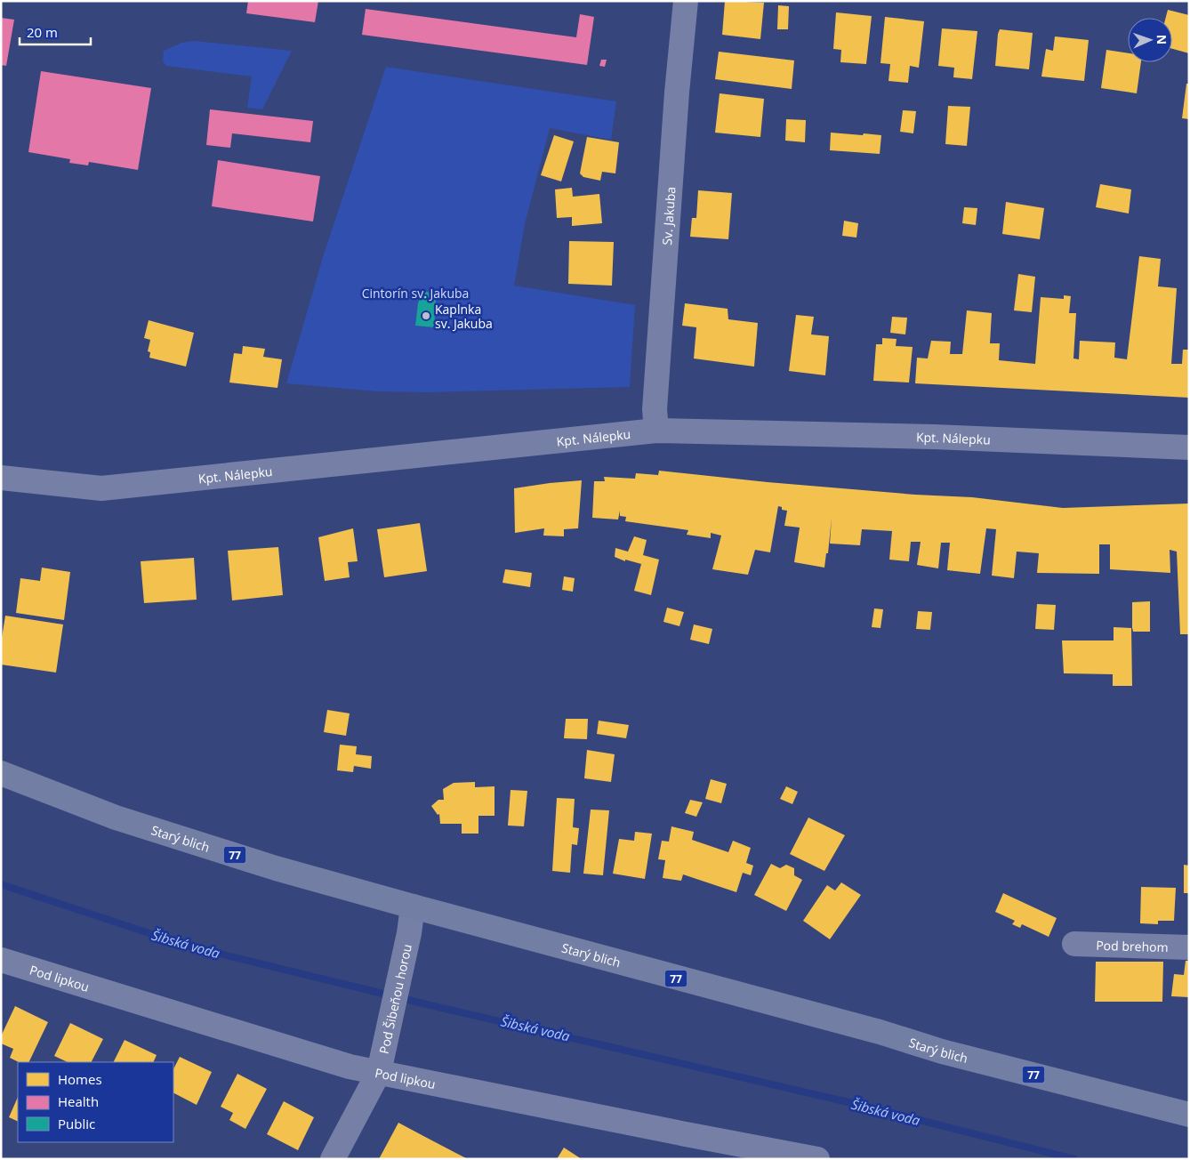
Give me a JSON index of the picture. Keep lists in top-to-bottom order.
{
  "streets": {
    "main road": ["Starý blich", "77"],
    "street": [
      "Sv. Jakuba",
      "Kpt. Nálepku",
      "Pod brehom",
      "Pod lipkou",
      "Pod Šibeňou horou"
    ]
  },
  "crossings": [
    ["Sv. Jakuba", "Kpt. Nálepku"],
    ["Starý blich", "Pod Šibeňou horou"],
    ["Pod lipkou", "Pod Šibeňou horou"]
  ],
  "water": ["Šibská voda"],
  "parks": ["Cintorín sv. Jakuba"],
  "places": ["Kaplnka sv. Jakuba"],
  "legend": ["Homes", "Health", "Public"],
  "scale_bar": "20 m",
  "north": "right"
}
